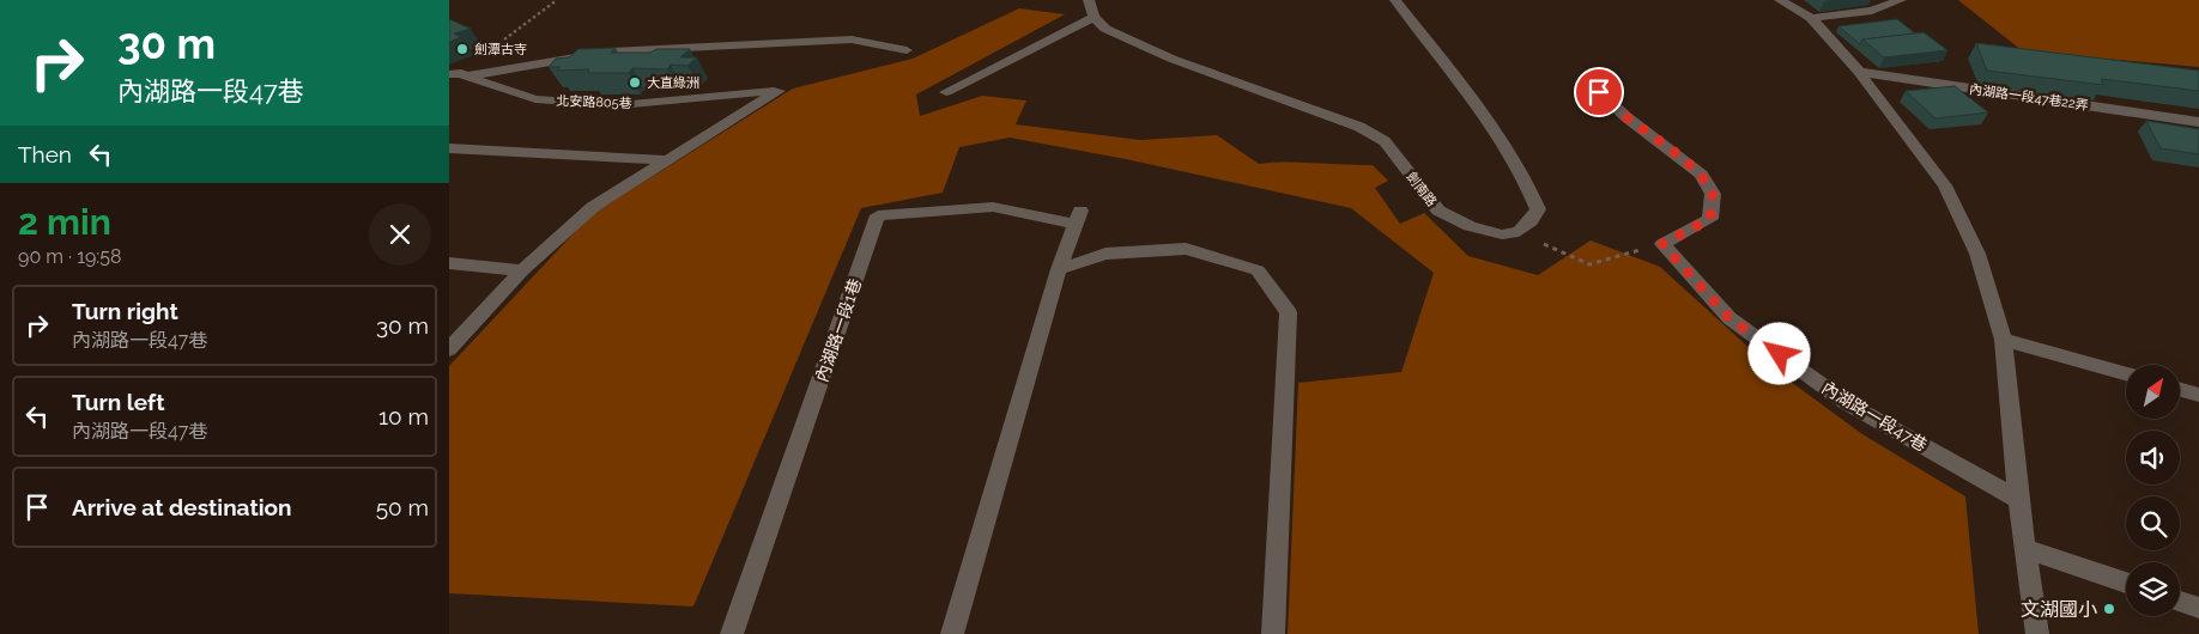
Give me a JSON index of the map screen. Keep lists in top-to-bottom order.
{
  "streets": {
    "street": [
      "內湖路一段47巷22弄",
      "北安路805巷",
      "劍南路",
      "內湖路一段1巷",
      "內湖路一段47巷"
    ]
  },
  "places": ["劍潭古寺", "大直綠洲", "文湖國小"],
  "north": "top right",
  "page": {
    "turn": ["30 m", "內湖路一段47巷"],
    "then": "Then",
    "heading": ["2 min", "90 m · 19:58"],
    "list": [
      {
        "name": "Turn right",
        "note": "內湖路一段47巷",
        "value": "30 m"
      },
      {
        "name": "Turn left",
        "note": "內湖路一段47巷",
        "value": "10 m"
      },
      {
        "name": "Arrive at destination",
        "value": "50 m"
      }
    ]
  }
}
